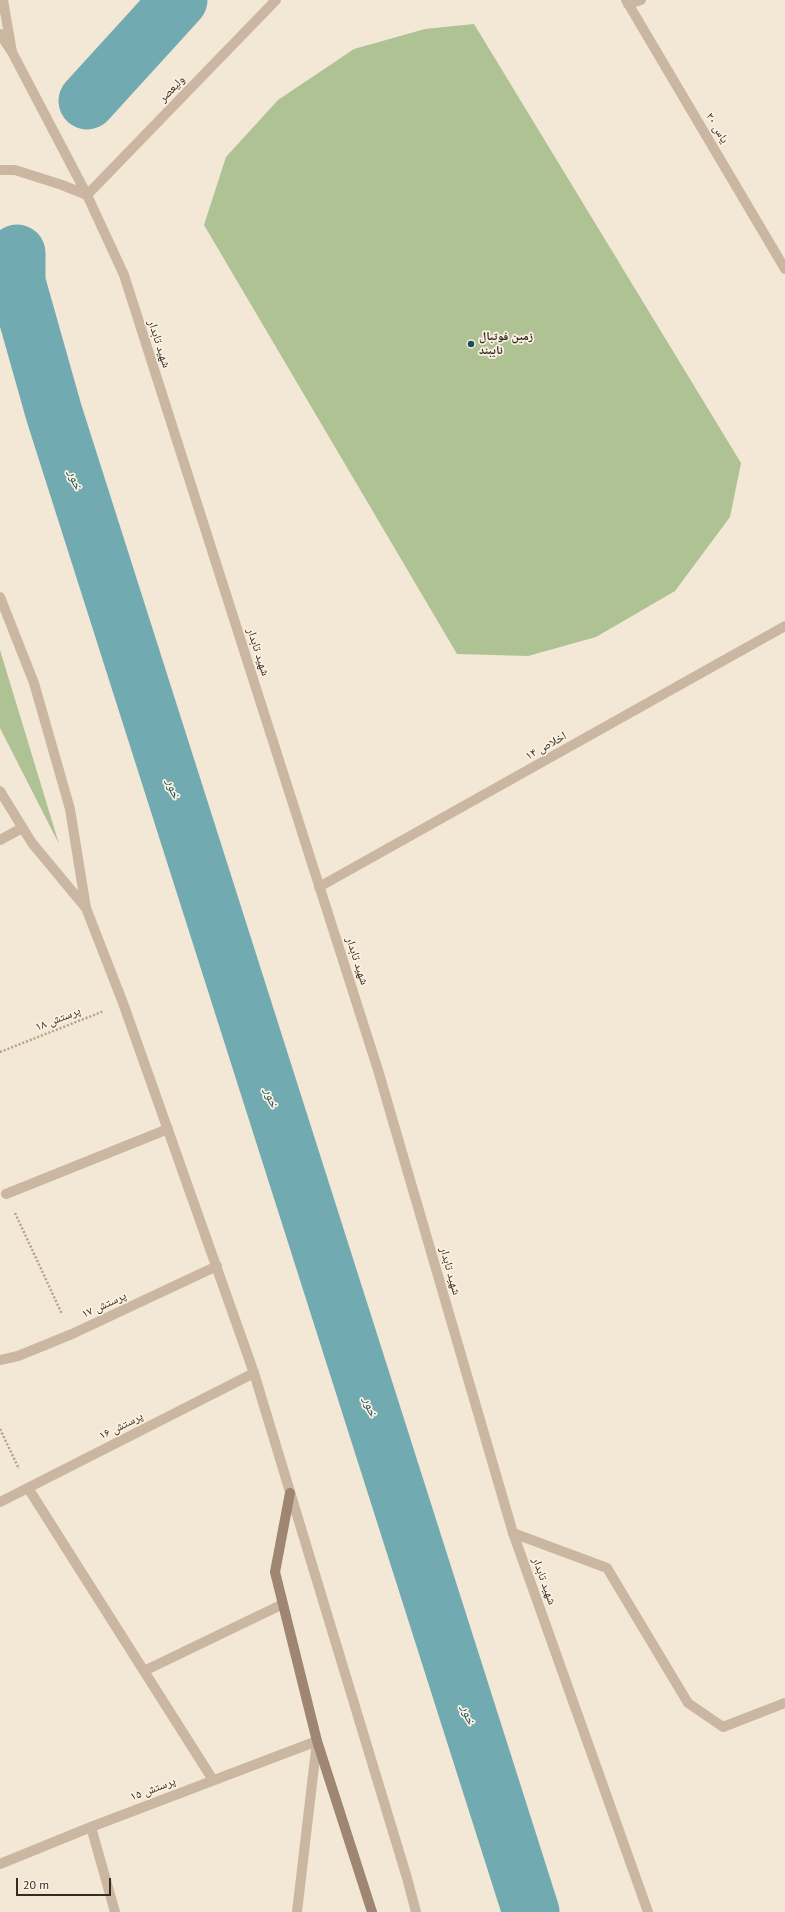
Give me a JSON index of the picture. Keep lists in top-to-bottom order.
{
  "streets": {
    "street": [
      "ولیعصر",
      "یاس ۲۰",
      "شهید تابدار",
      "اخلاص ۱۴",
      "پرستش ۱۷",
      "پرستش ۱۶",
      "پرستش ۱۵"
    ],
    "path": ["پرستش ۱۸"]
  },
  "crossings": [
    ["ولیعصر", "شهید تابدار"],
    ["شهید تابدار", "اخلاص ۱۴"]
  ],
  "water": ["خور"],
  "places": ["زمین فوتبال نایبند"],
  "scale_bar": "20 m"
}
